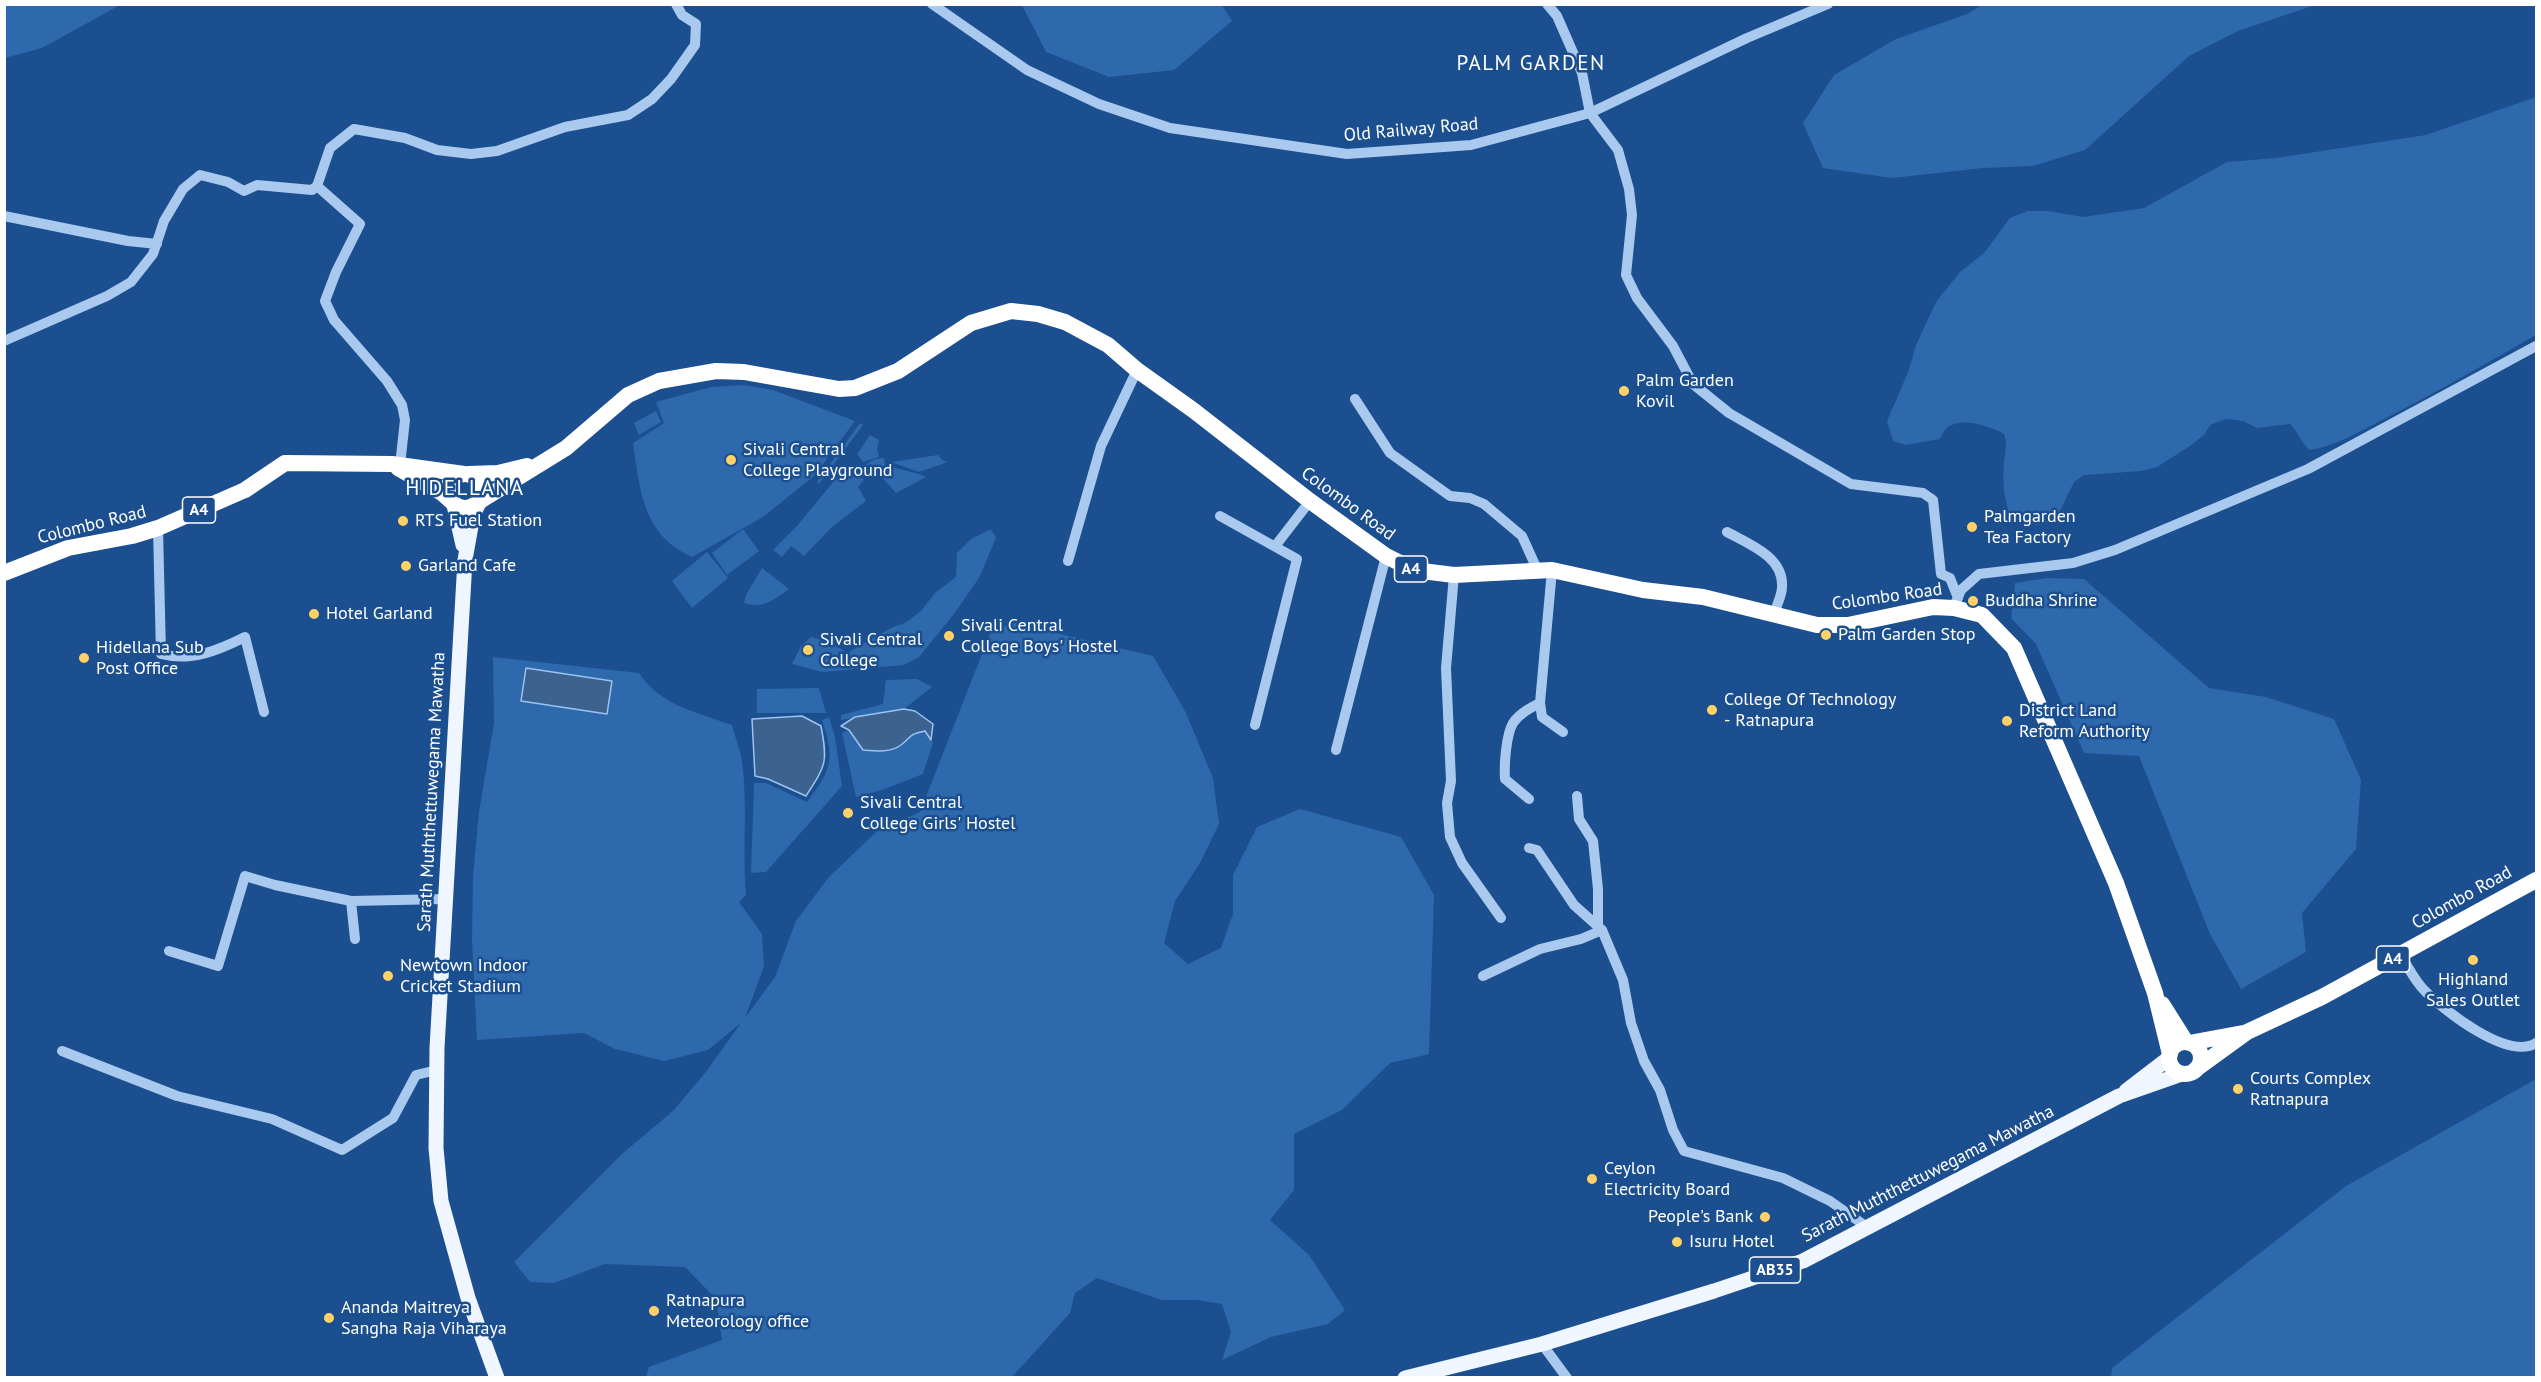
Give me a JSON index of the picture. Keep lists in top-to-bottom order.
{
  "streets": {
    "highway": ["Colombo Road", "A4"],
    "main road": ["Sarath Muththettuwegama Mawatha", "AB35"],
    "street": ["Old Railway Road"]
  },
  "districts": ["PALM GARDEN", "HIDELLANA"],
  "places": [
    "Palm Garden Kovil",
    "Sivali Central College Playground",
    "RTS Fuel Station",
    "Palmgarden Tea Factory",
    "Garland Cafe",
    "Buddha Shrine",
    "Hotel Garland",
    "Palm Garden Stop",
    "Sivali Central College Boys' Hostel",
    "Sivali Central College",
    "Hidellana Sub Post Office",
    "College Of Technology - Ratnapura",
    "District Land Reform Authority",
    "Sivali Central College Girls' Hostel",
    "Highland Sales Outlet",
    "Newtown Indoor Cricket Stadium",
    "Courts Complex Ratnapura",
    "Ceylon Electricity Board",
    "People's Bank",
    "Isuru Hotel",
    "Ratnapura Meteorology office",
    "Ananda Maitreya Sangha Raja Viharaya"
  ]
}
